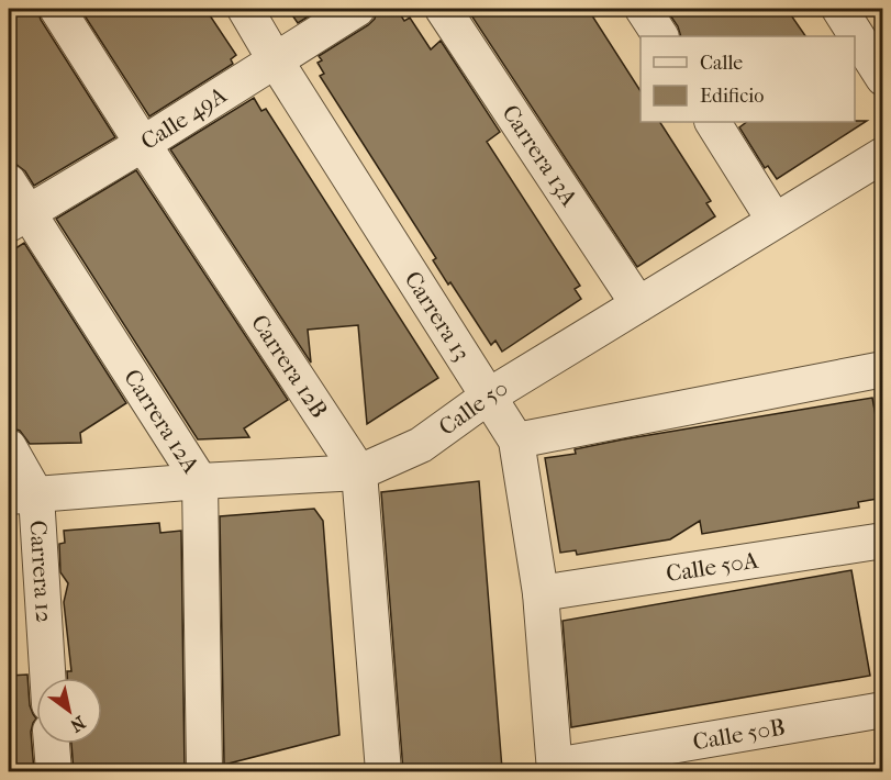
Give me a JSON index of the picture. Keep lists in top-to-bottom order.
{
  "streets": {
    "street": [
      "Calle 49A",
      "Carrera 13A",
      "Carrera 13",
      "Carrera 12B",
      "Calle 50",
      "Carrera 12A",
      "Calle 50A",
      "Carrera 12",
      "Calle 50B"
    ]
  },
  "crossings": [
    ["Calle 49A", "Carrera 13"],
    ["Calle 49A", "Carrera 12B"],
    ["Calle 49A", "Carrera 12A"],
    ["Carrera 13A", "Calle 50"],
    ["Carrera 13", "Calle 50"],
    ["Carrera 13", "Calle 50A"],
    ["Carrera 13", "Calle 50B"],
    ["Carrera 12B", "Calle 50"],
    ["Calle 50", "Carrera 12A"],
    ["Calle 50", "Carrera 12"]
  ],
  "legend": ["Calle", "Edificio"],
  "north": "bottom right"
}
